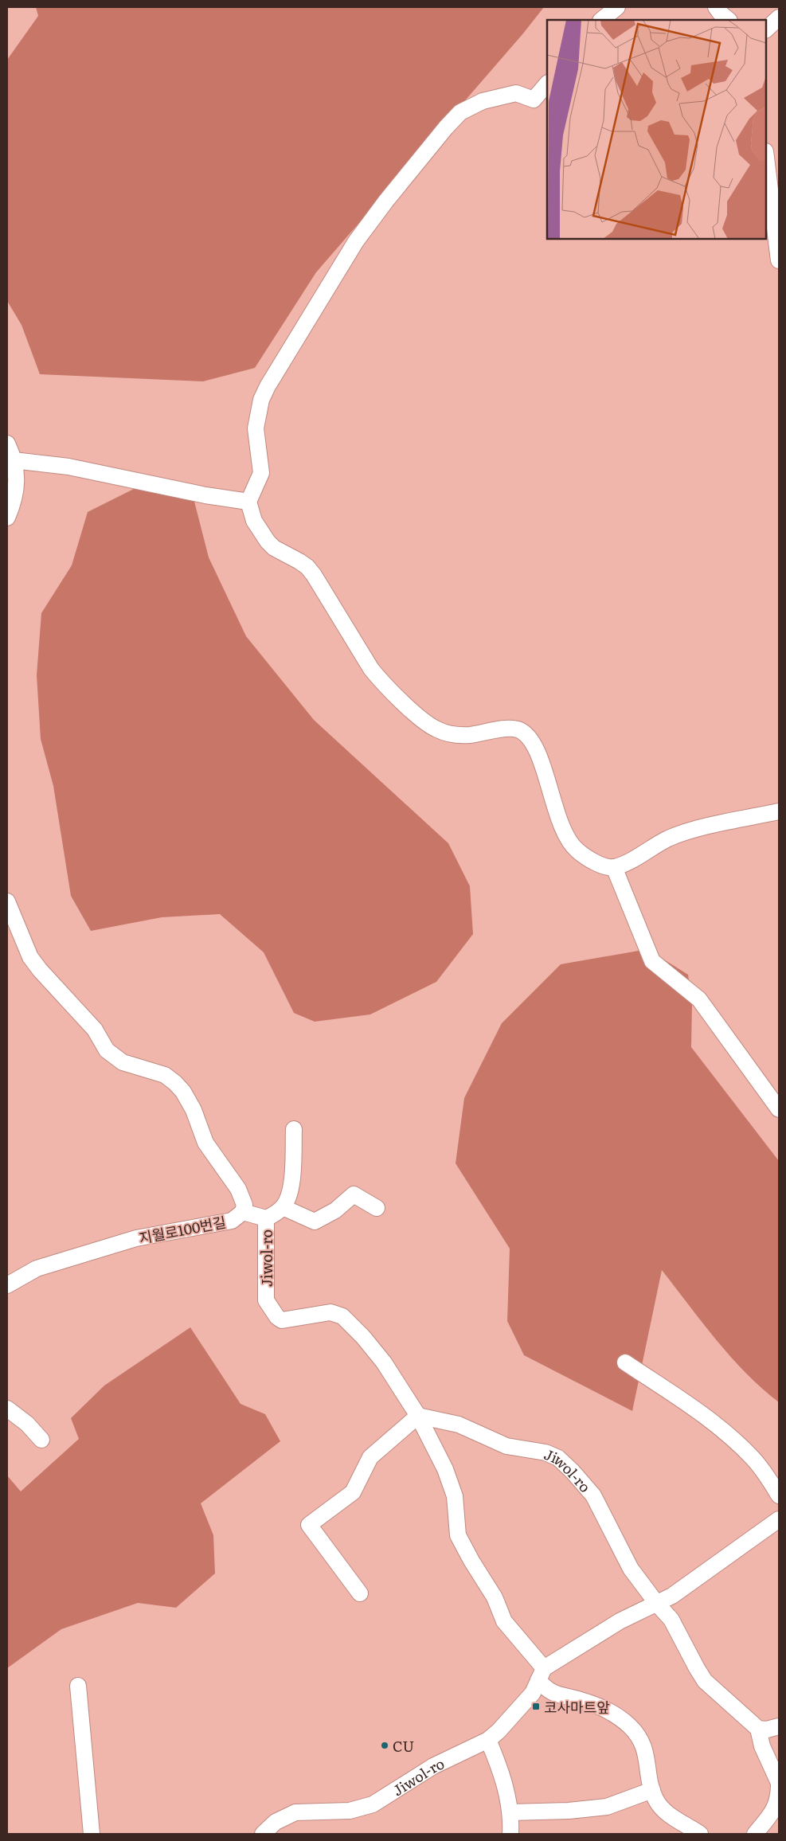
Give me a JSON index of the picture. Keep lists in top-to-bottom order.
{
  "streets": {
    "street": ["지월로100번길", "Jiwol-ro"]
  },
  "places": {
    "transit": ["코사마트앞"],
    "other": ["CU"]
  }
}
